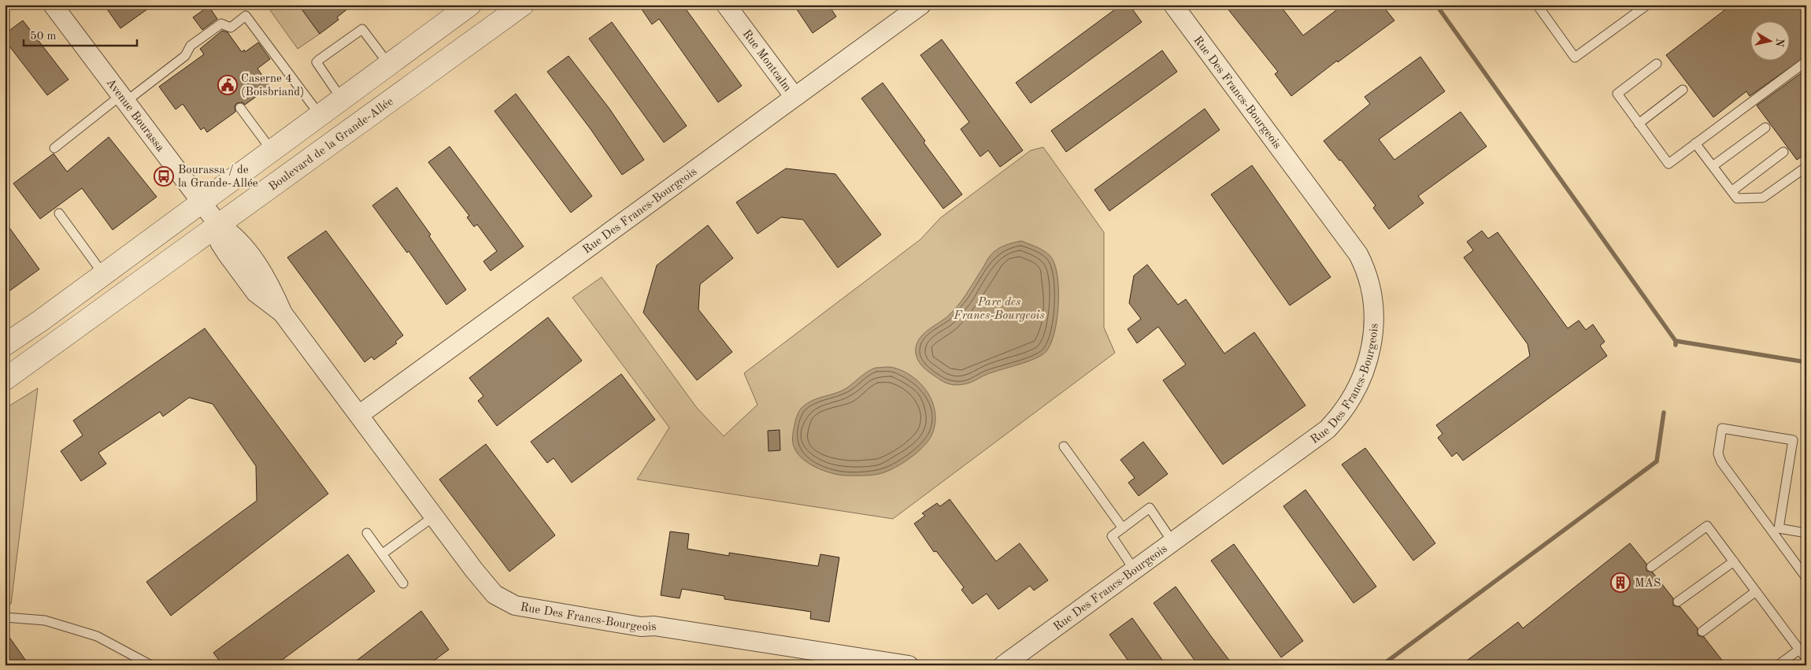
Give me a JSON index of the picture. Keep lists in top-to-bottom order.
{
  "streets": {
    "street": [
      "Rue Montcalm",
      "Rue Des Francs-Bourgeois",
      "Avenue Bourassa",
      "Boulevard de la Grande-Allée"
    ]
  },
  "crossings": [
    ["Rue Montcalm", "Rue Des Francs-Bourgeois"],
    ["Rue Des Francs-Bourgeois", "Avenue Bourassa"],
    ["Rue Des Francs-Bourgeois", "Boulevard de la Grande-Allée"],
    ["Avenue Bourassa", "Boulevard de la Grande-Allée"]
  ],
  "parks": ["Parc des Francs-Bourgeois"],
  "places": {
    "public building": ["Caserne 4 (Boisbriand)"],
    "bus stop": ["Bourassa / de la Grande-Allée"],
    "building": ["MAS"]
  },
  "scale_bar": "50 m",
  "north": "right"
}
